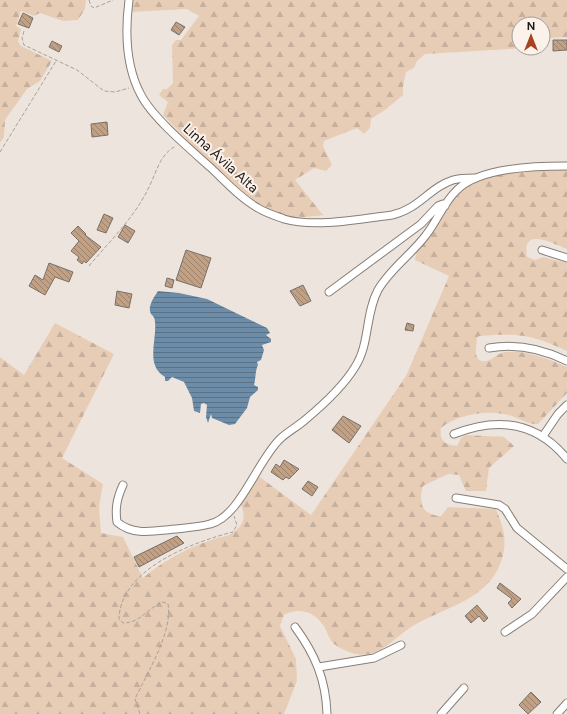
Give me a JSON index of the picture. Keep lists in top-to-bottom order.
{
  "streets": {
    "street": ["Linha Ávila Alta"]
  },
  "north": "top"
}
